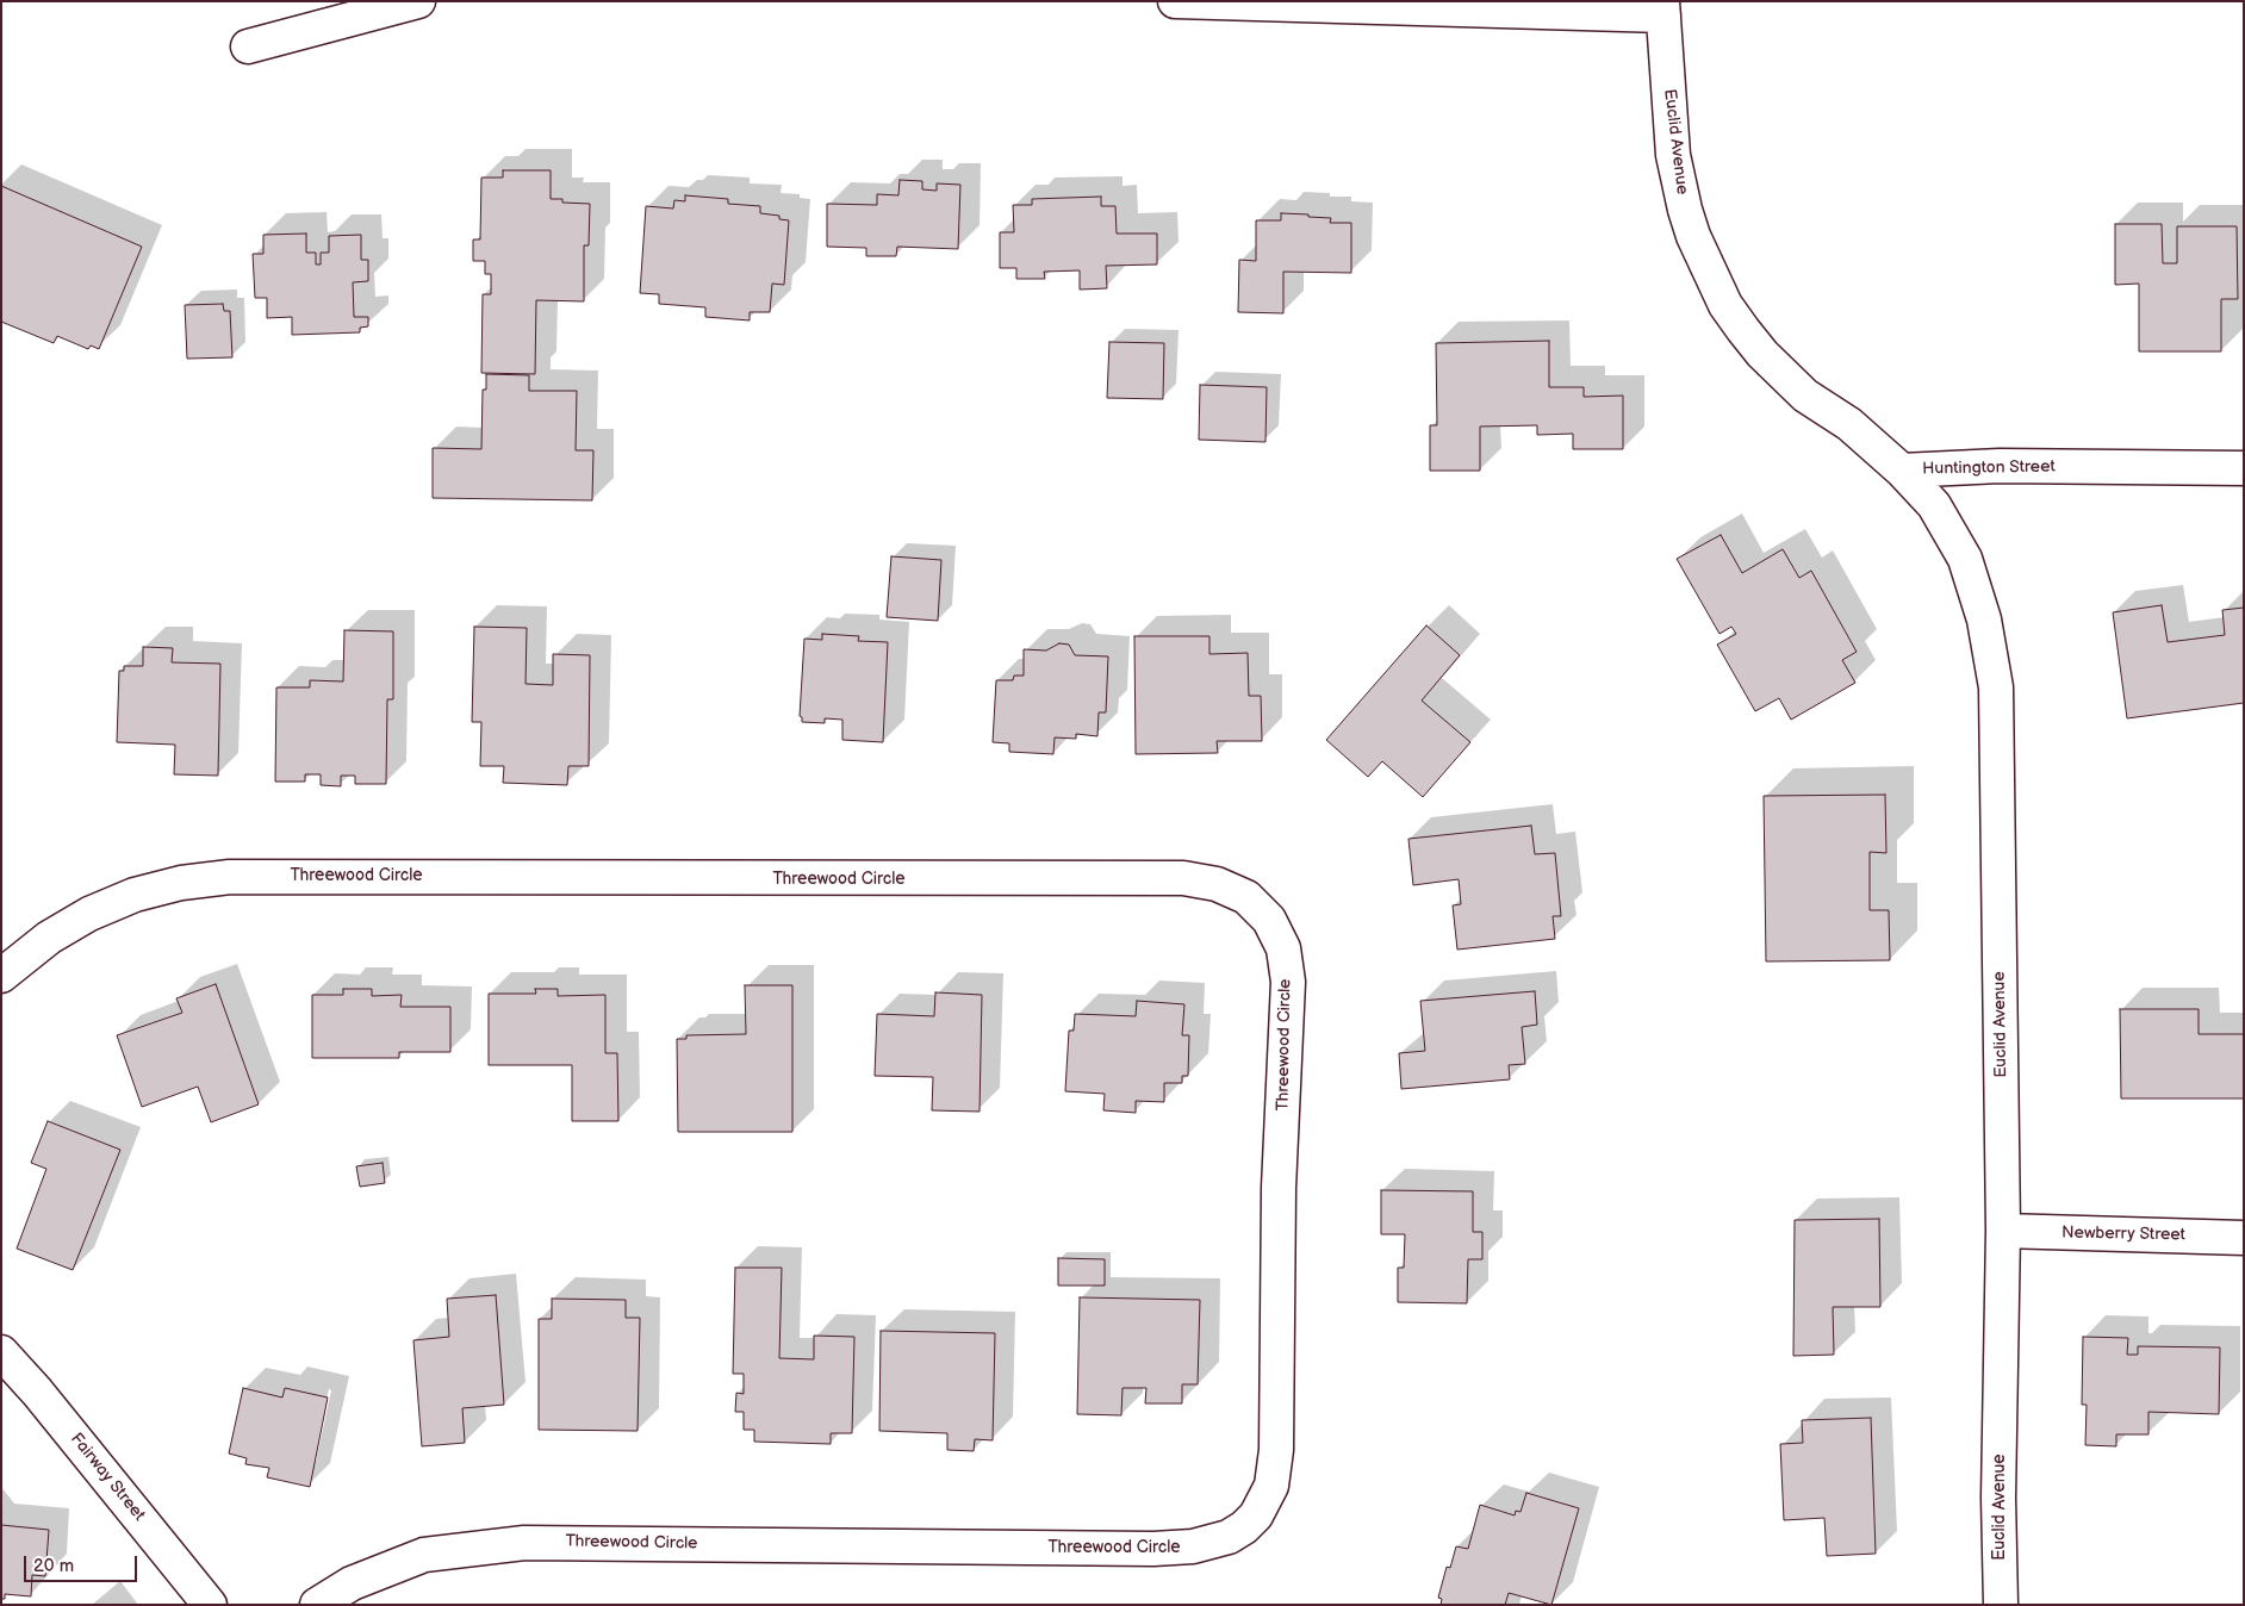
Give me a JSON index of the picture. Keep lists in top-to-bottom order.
{
  "streets": {
    "street": [
      "Euclid Avenue",
      "Huntington Street",
      "Threewood Circle",
      "Newberry Street",
      "Fairway Street"
    ]
  },
  "crossings": [
    ["Euclid Avenue", "Huntington Street"],
    ["Euclid Avenue", "Newberry Street"]
  ],
  "scale_bar": "20 m"
}
